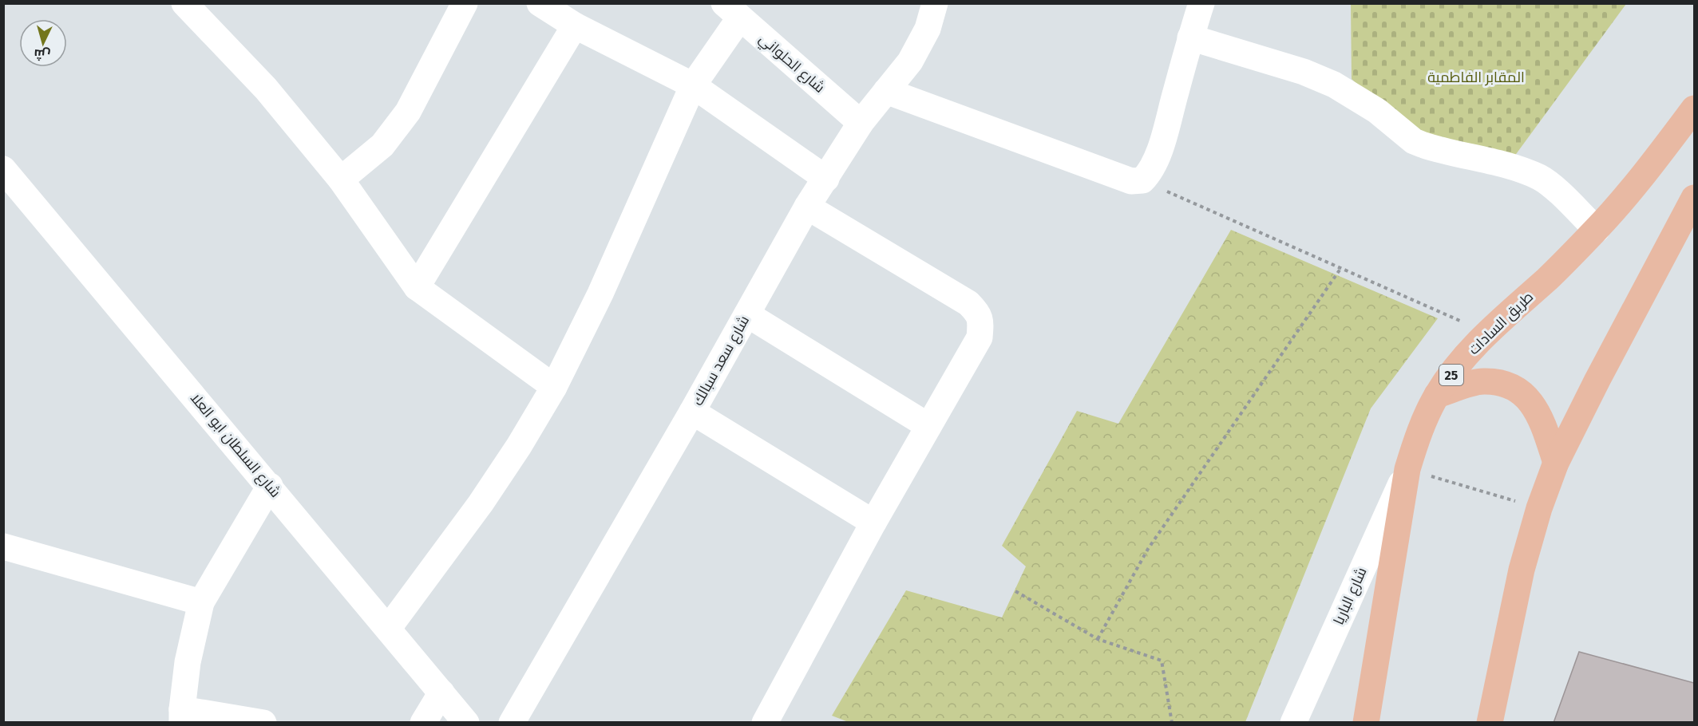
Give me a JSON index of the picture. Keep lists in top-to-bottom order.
{
  "streets": {
    "main road": ["طريق السادات", "25"],
    "street": [
      "شارع الحلواني",
      "شارع سعد سبالك",
      "شارع السلطان ابو العلا",
      "شارع الباريا"
    ]
  },
  "crossings": [
    ["شارع الحلواني", "شارع سعد سبالك"],
    ["طريق السادات", "شارع الباريا"]
  ],
  "parks": ["المقابر الفاطمية"],
  "north": "bottom"
}
